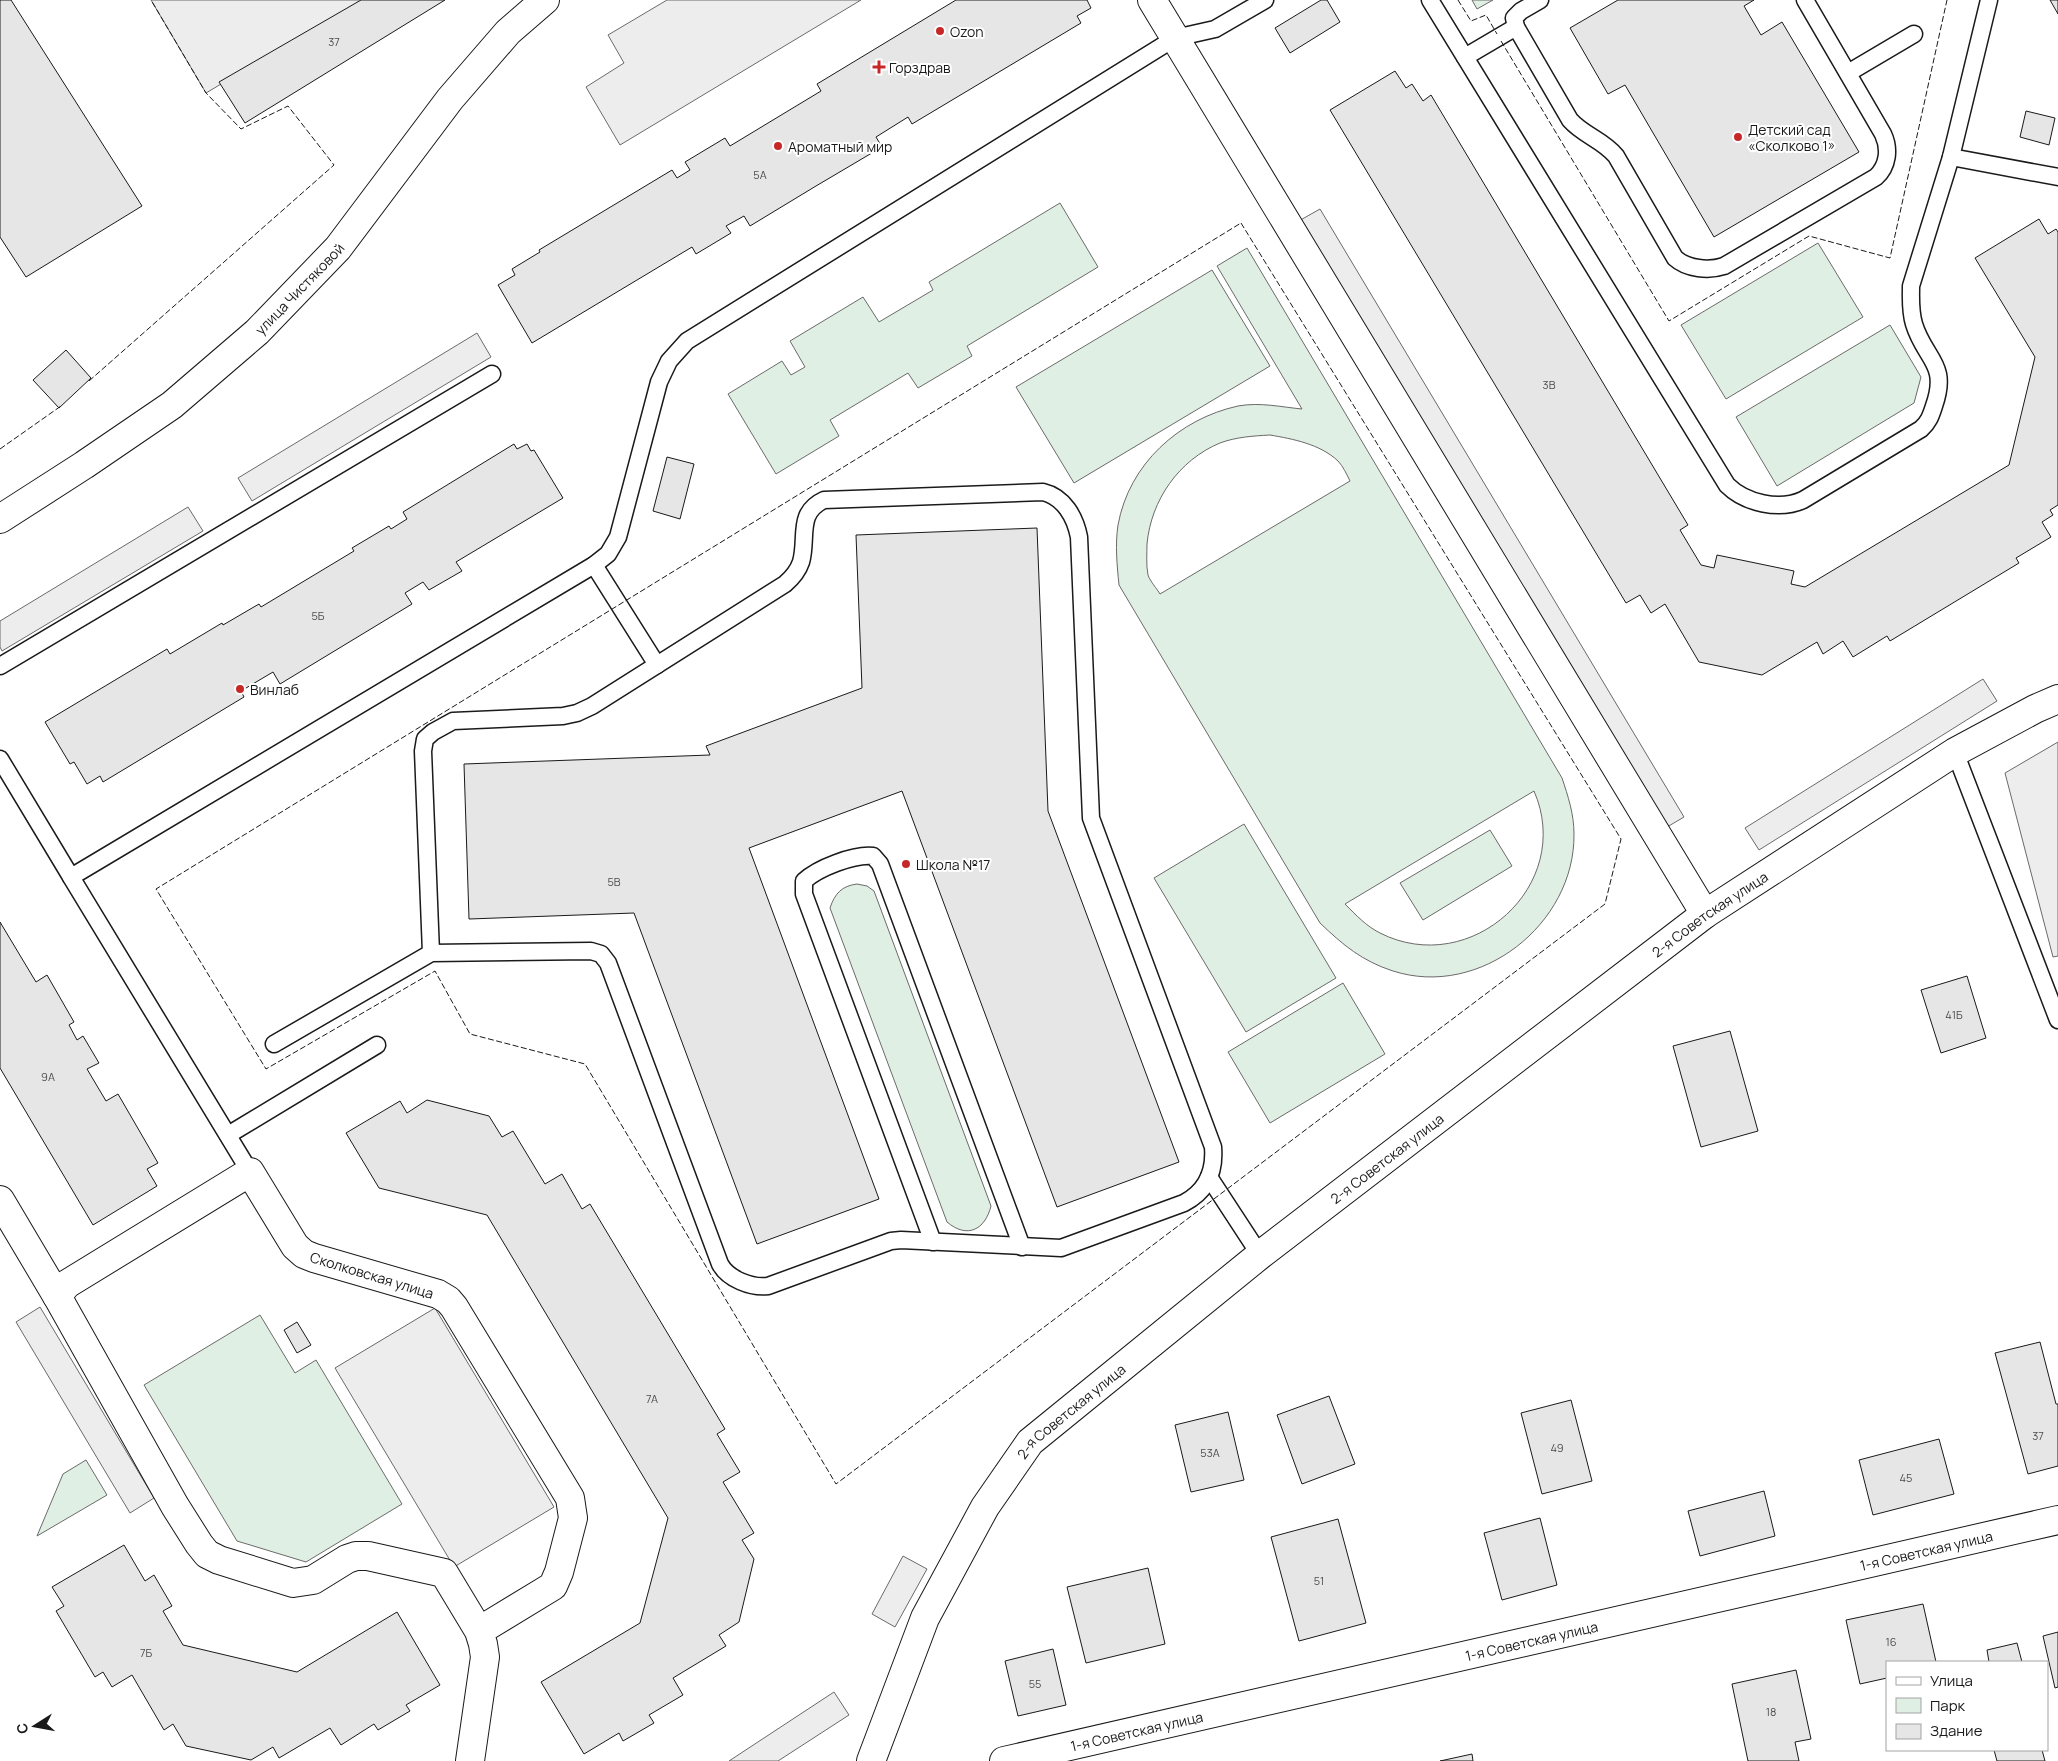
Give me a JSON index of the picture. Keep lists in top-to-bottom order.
{
  "streets": {
    "street": [
      "улица Чистяковой",
      "2-я Советская улица",
      "Сколковская улица",
      "1-я Советская улица"
    ]
  },
  "places": {
    "other": [
      "Ozon",
      "Детский сад «Сколково 1»",
      "Ароматный мир",
      "Винлаб",
      "Школа №17"
    ],
    "health": ["Горздрав"]
  },
  "house_numbers": [
    "37",
    "5А",
    "3В",
    "5Б",
    "5В",
    "41Б",
    "9А",
    "7А",
    "37",
    "49",
    "53А",
    "45",
    "51",
    "16",
    "7Б",
    "55",
    "18"
  ],
  "legend": ["Улица", "Парк", "Здание"],
  "north": "left"
}
